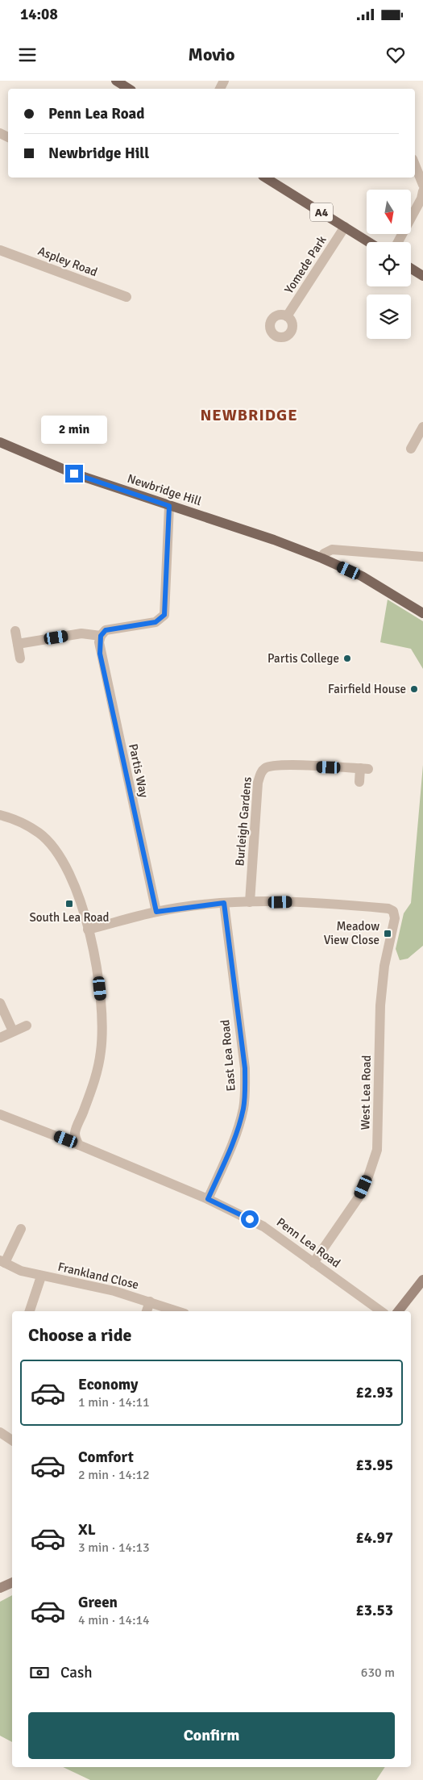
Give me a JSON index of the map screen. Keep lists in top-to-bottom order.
{
  "streets": {
    "main road": ["A4", "Newbridge Hill"],
    "street": [
      "Aspley Road",
      "Yomede Park",
      "Partis Way",
      "Burleigh Gardens",
      "East Lea Road",
      "West Lea Road",
      "Penn Lea Road",
      "Frankland Close"
    ]
  },
  "crossings": [
    ["A4", "Yomede Park"],
    ["Burleigh Gardens", "West Lea Road"],
    ["East Lea Road", "Penn Lea Road"],
    ["West Lea Road", "Penn Lea Road"]
  ],
  "districts": ["NEWBRIDGE"],
  "places": {
    "other": ["Partis College", "Fairfield House"],
    "transit": ["South Lea Road", "Meadow View Close"]
  },
  "north": "bottom",
  "page": {
    "status": "14:08",
    "header": "Movio",
    "banner": ["Penn Lea Road", "Newbridge Hill"],
    "bubble": "2 min",
    "heading": "Choose a ride",
    "list": [
      {
        "name": "Economy",
        "note": "1 min · 14:11",
        "value": "£2.93"
      },
      {
        "name": "Comfort",
        "note": "2 min · 14:12",
        "value": "£3.95"
      },
      {
        "name": "XL",
        "note": "3 min · 14:13",
        "value": "£4.97"
      },
      {
        "name": "Green",
        "note": "4 min · 14:14",
        "value": "£3.53"
      }
    ],
    "pay": ["Cash", "630 m"],
    "buttons": "Confirm"
  }
}
